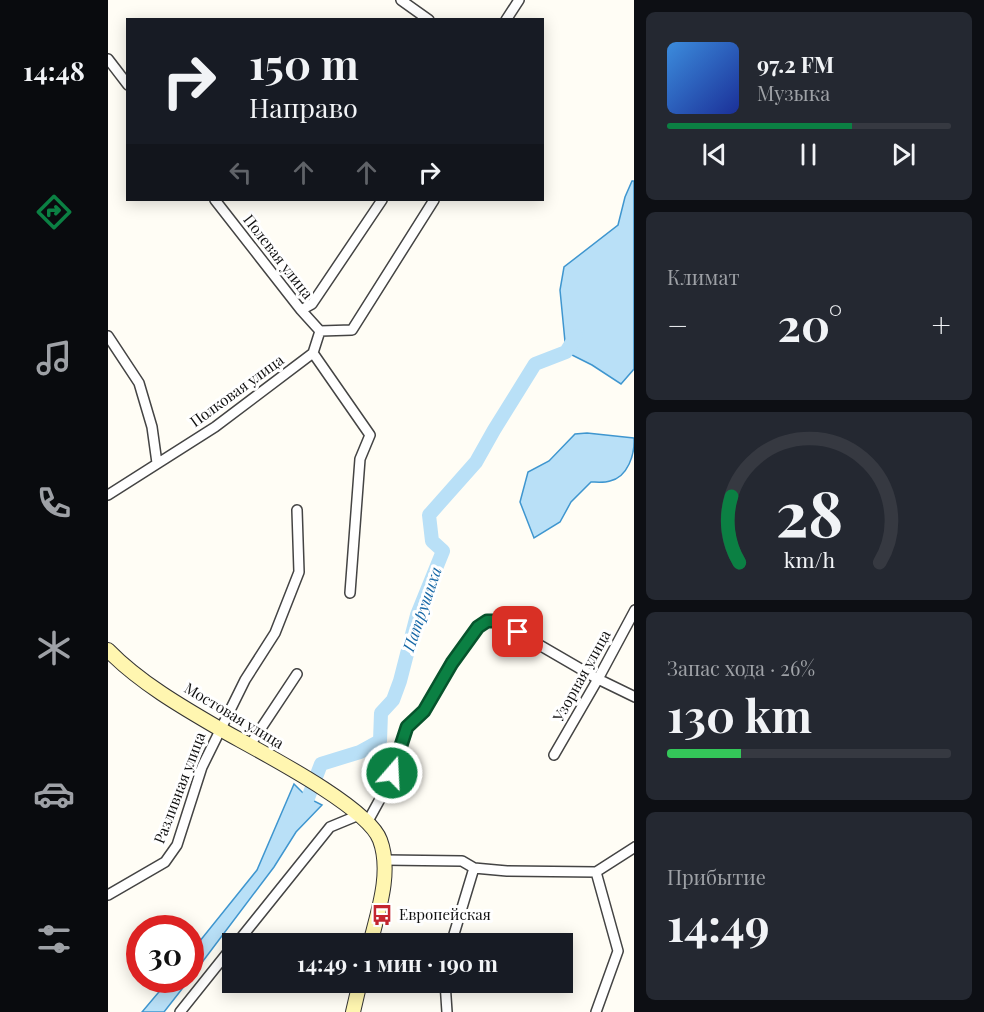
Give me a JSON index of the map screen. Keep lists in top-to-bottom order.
{
  "streets": {
    "street": [
      "Полевая улица",
      "Полковая улица",
      "Узорная улица",
      "Мостовая улица",
      "Разливная улица"
    ]
  },
  "crossings": [
    ["Мостовая улица", "Разливная улица"]
  ],
  "water": ["Патрушиха"],
  "places": {
    "bus stop": ["Европейская"]
  },
  "page": {
    "tabs": "14:48",
    "turn": ["150 m", "Направо"],
    "song": ["97.2 FM", "Музыка"],
    "tile": [
      "Климат",
      ["Запас хода · 26%", "130 km"],
      ["Прибытие", "14:49"]
    ],
    "heat": ["−", "20°", "+"],
    "limit": "30",
    "trip": "14:49 · 1 мин · 190 m",
    "gauge": ["28", "km/h"]
  }
}
